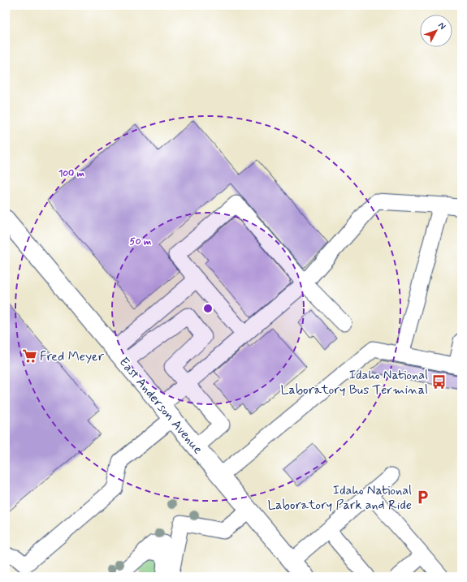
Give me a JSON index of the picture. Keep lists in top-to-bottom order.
{
  "streets": {
    "main road": ["East Anderson Avenue"]
  },
  "places": {
    "supermarket": ["Fred Meyer"],
    "bus stop": ["Idaho National Laboratory Bus Terminal"],
    "parking": ["Idaho National Laboratory Park and Ride"]
  },
  "north": "top right",
  "rings": ["100 m", "50 m"]
}
